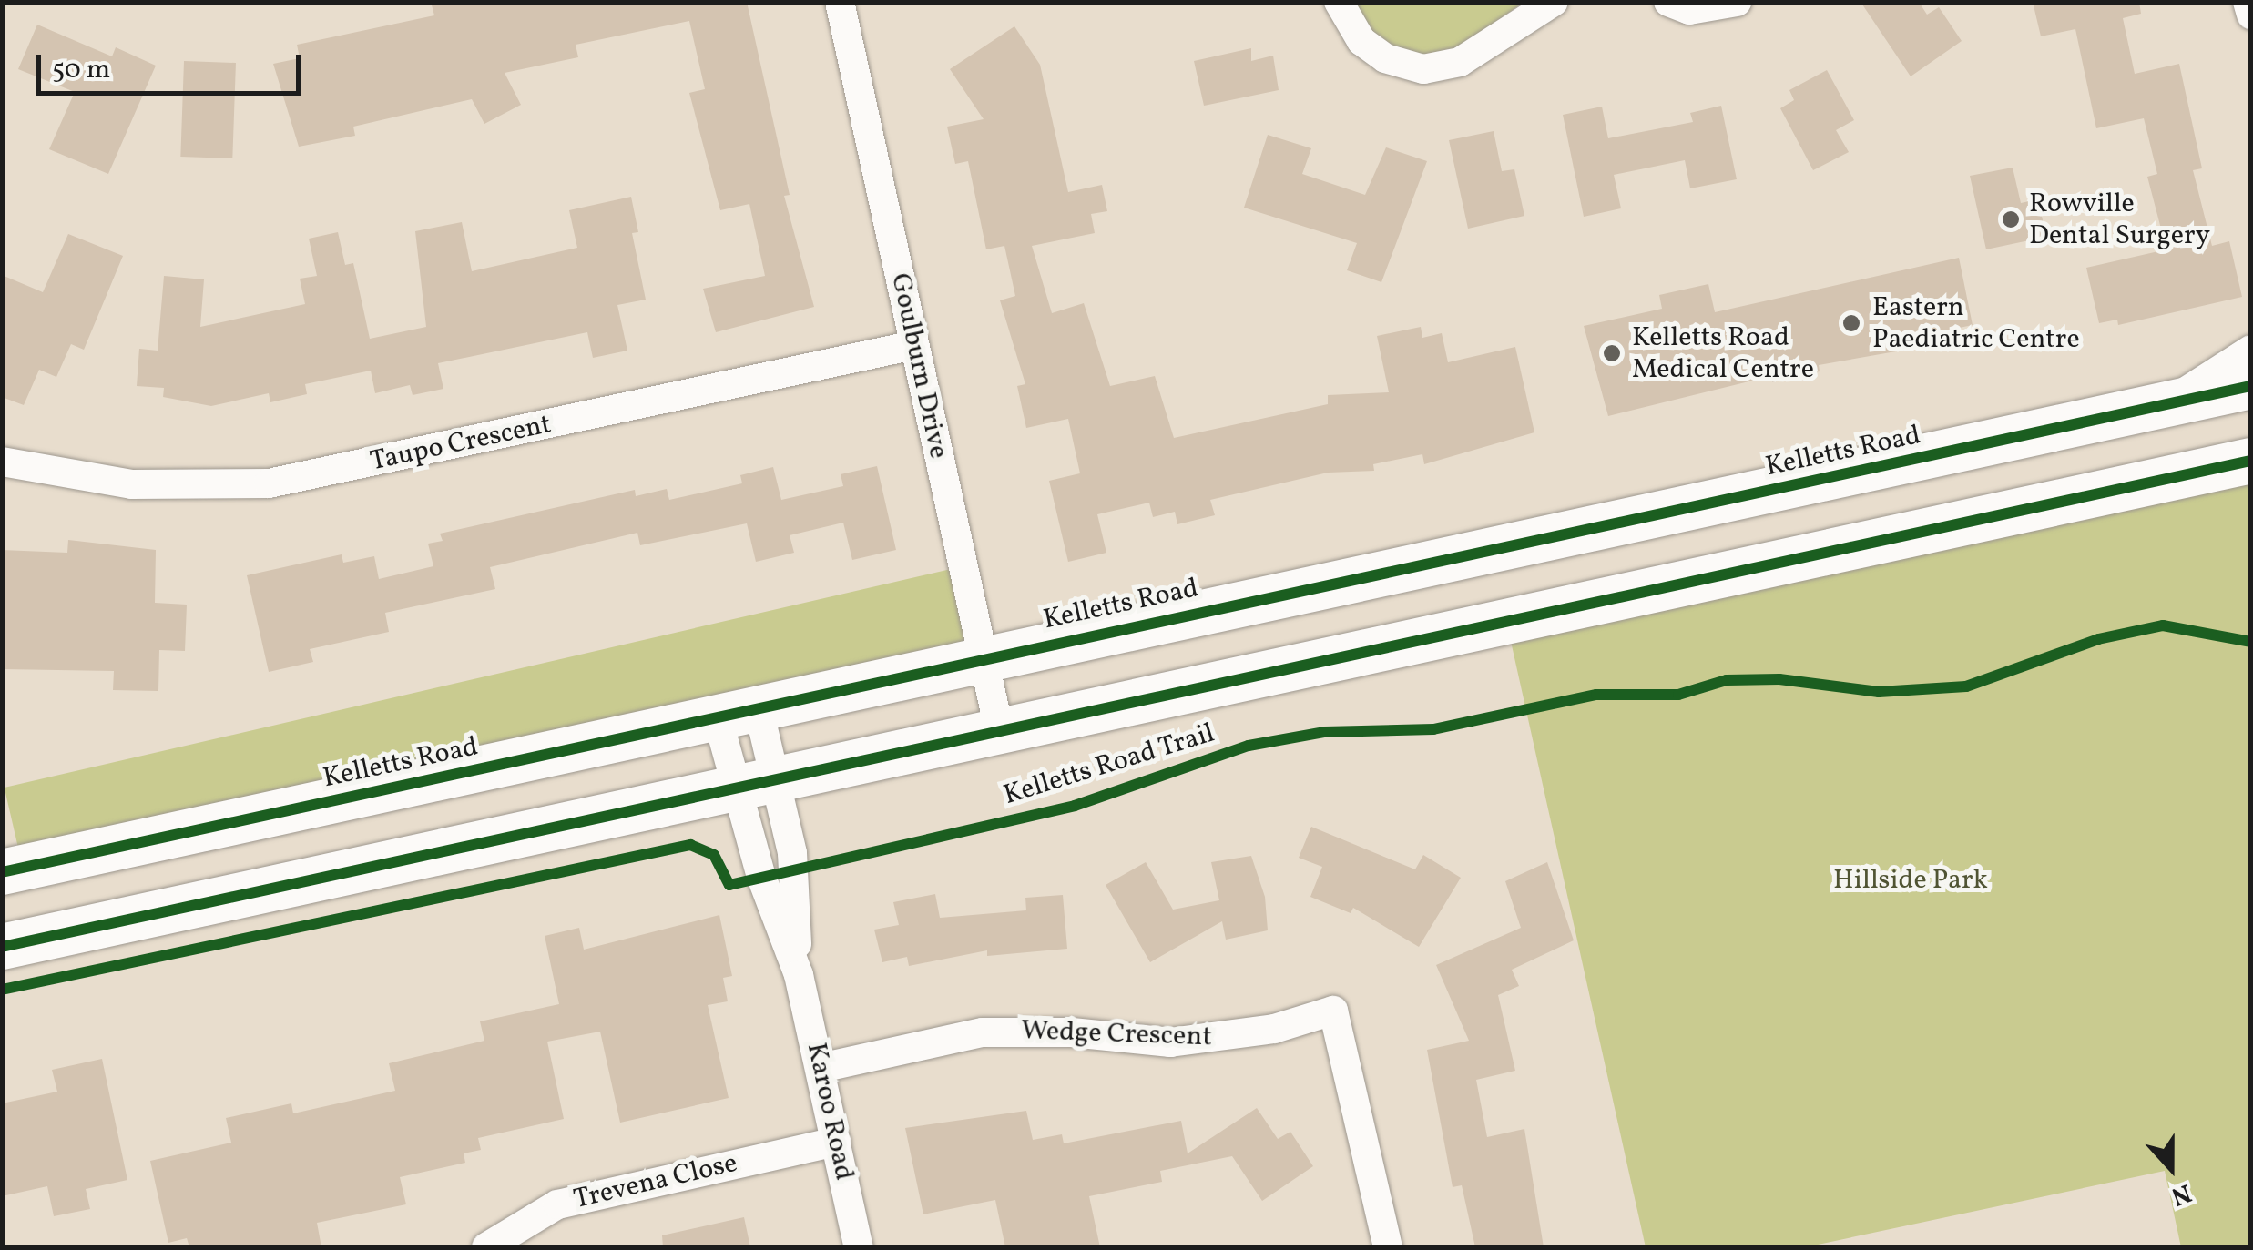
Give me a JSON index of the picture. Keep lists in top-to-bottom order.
{
  "streets": {
    "main road": ["Kelletts Road"],
    "street": [
      "Goulburn Drive",
      "Taupo Crescent",
      "Wedge Crescent",
      "Karoo Road",
      "Trevena Close"
    ],
    "cycle path": ["Kelletts Road Trail"]
  },
  "crossings": [
    ["Goulburn Drive", "Taupo Crescent"],
    ["Goulburn Drive", "Kelletts Road"],
    ["Kelletts Road", "Karoo Road"],
    ["Wedge Crescent", "Karoo Road"],
    ["Karoo Road", "Trevena Close"]
  ],
  "parks": ["Hillside Park"],
  "places": ["Rowville Dental Surgery", "Eastern Paediatric Centre", "Kelletts Road Medical Centre"],
  "scale_bar": "50 m",
  "north": "bottom"
}
